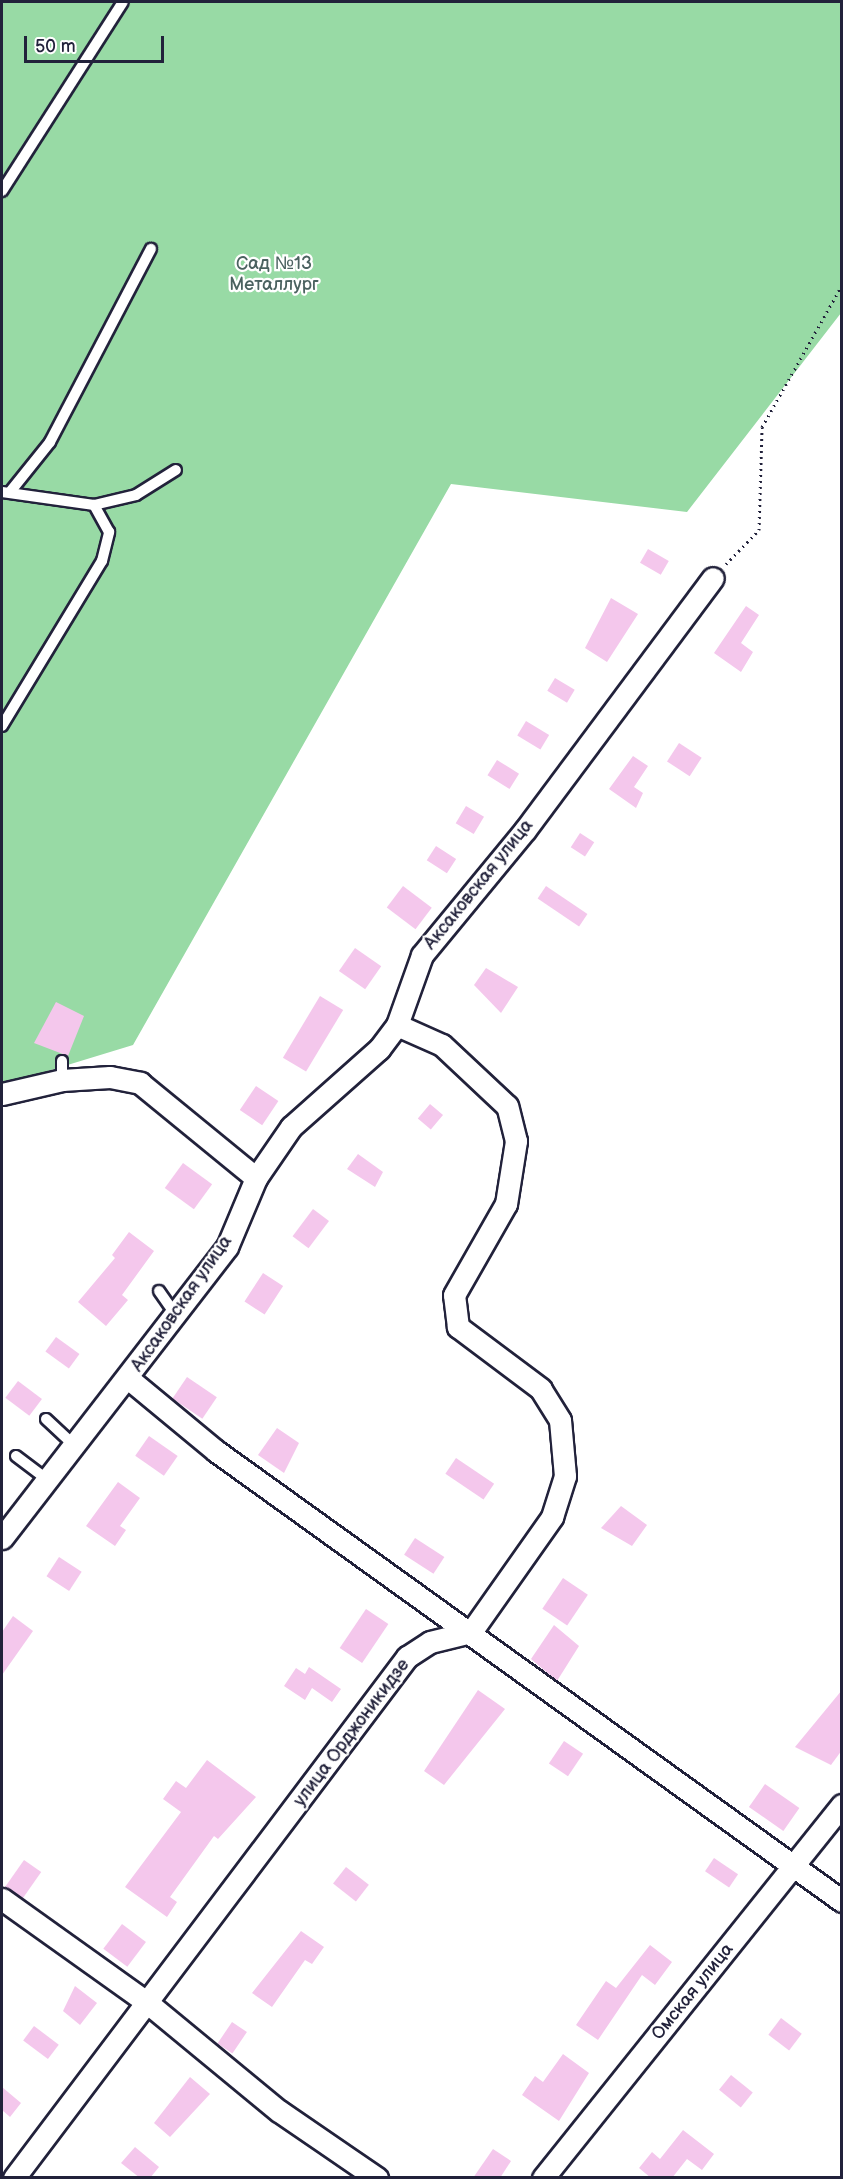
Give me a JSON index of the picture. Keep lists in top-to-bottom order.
{
  "streets": {
    "street": ["Аксаковская улица", "улица Орджоникидзе", "Омская улица"]
  },
  "parks": ["Сад №13 Металлург"],
  "scale_bar": "50 m"
}
